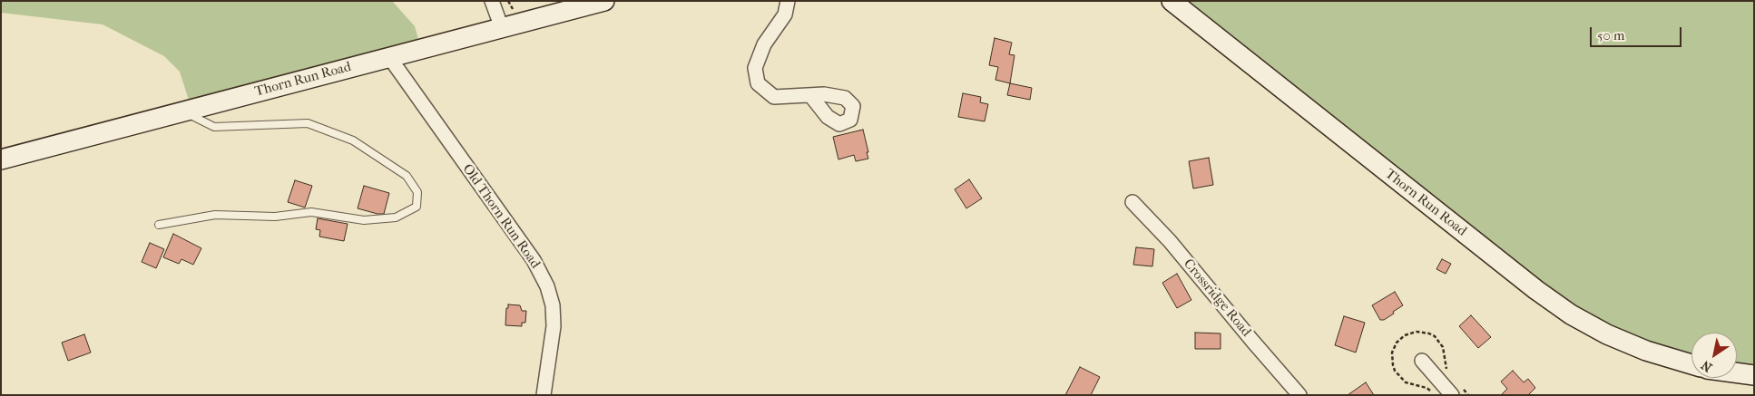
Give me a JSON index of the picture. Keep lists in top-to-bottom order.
{
  "streets": {
    "street": ["Thorn Run Road", "Old Thorn Run Road", "Crossridge Road"]
  },
  "crossings": [
    ["Thorn Run Road", "Old Thorn Run Road"]
  ],
  "scale_bar": "50 m",
  "north": "bottom left"
}
